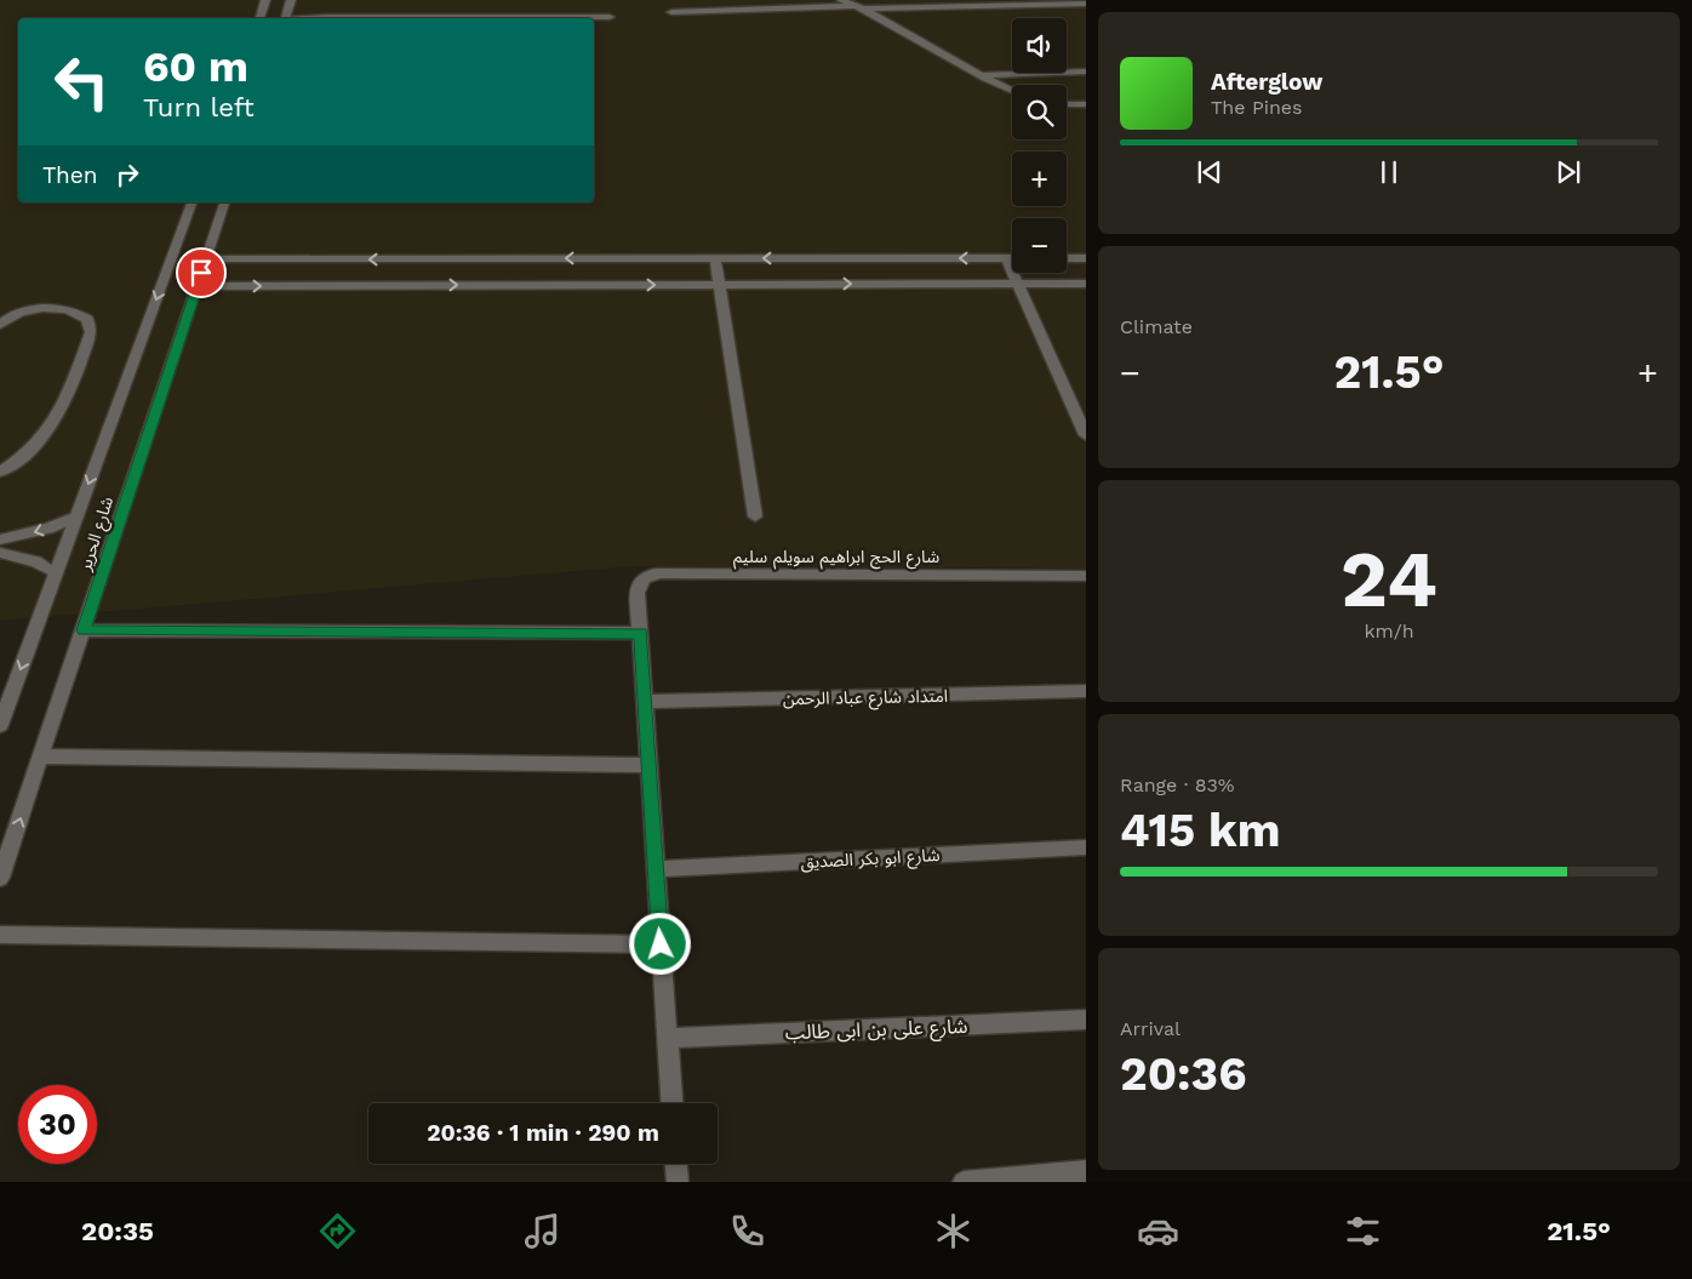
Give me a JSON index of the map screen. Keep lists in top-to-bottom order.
{
  "streets": {
    "street": [
      "شارع الحرير",
      "شارع الحج ابراهيم سويلم سليم",
      "امتداد شارع عباد الرحمن",
      "شارع ابو بكر الصديق",
      "شارع على بن ابى طالب"
    ]
  },
  "page": {
    "map_buttons": ["+", "−"],
    "turn": ["60 m", "Turn left"],
    "song": ["Afterglow", "The Pines"],
    "then": "Then",
    "tile": [
      "Climate",
      ["24", "km/h"],
      ["Range · 83%", "415 km"],
      ["Arrival", "20:36"]
    ],
    "heat": ["−", "21.5°", "+"],
    "limit": "30",
    "trip": "20:36 · 1 min · 290 m",
    "tabs": ["20:35", "21.5°"]
  }
}
